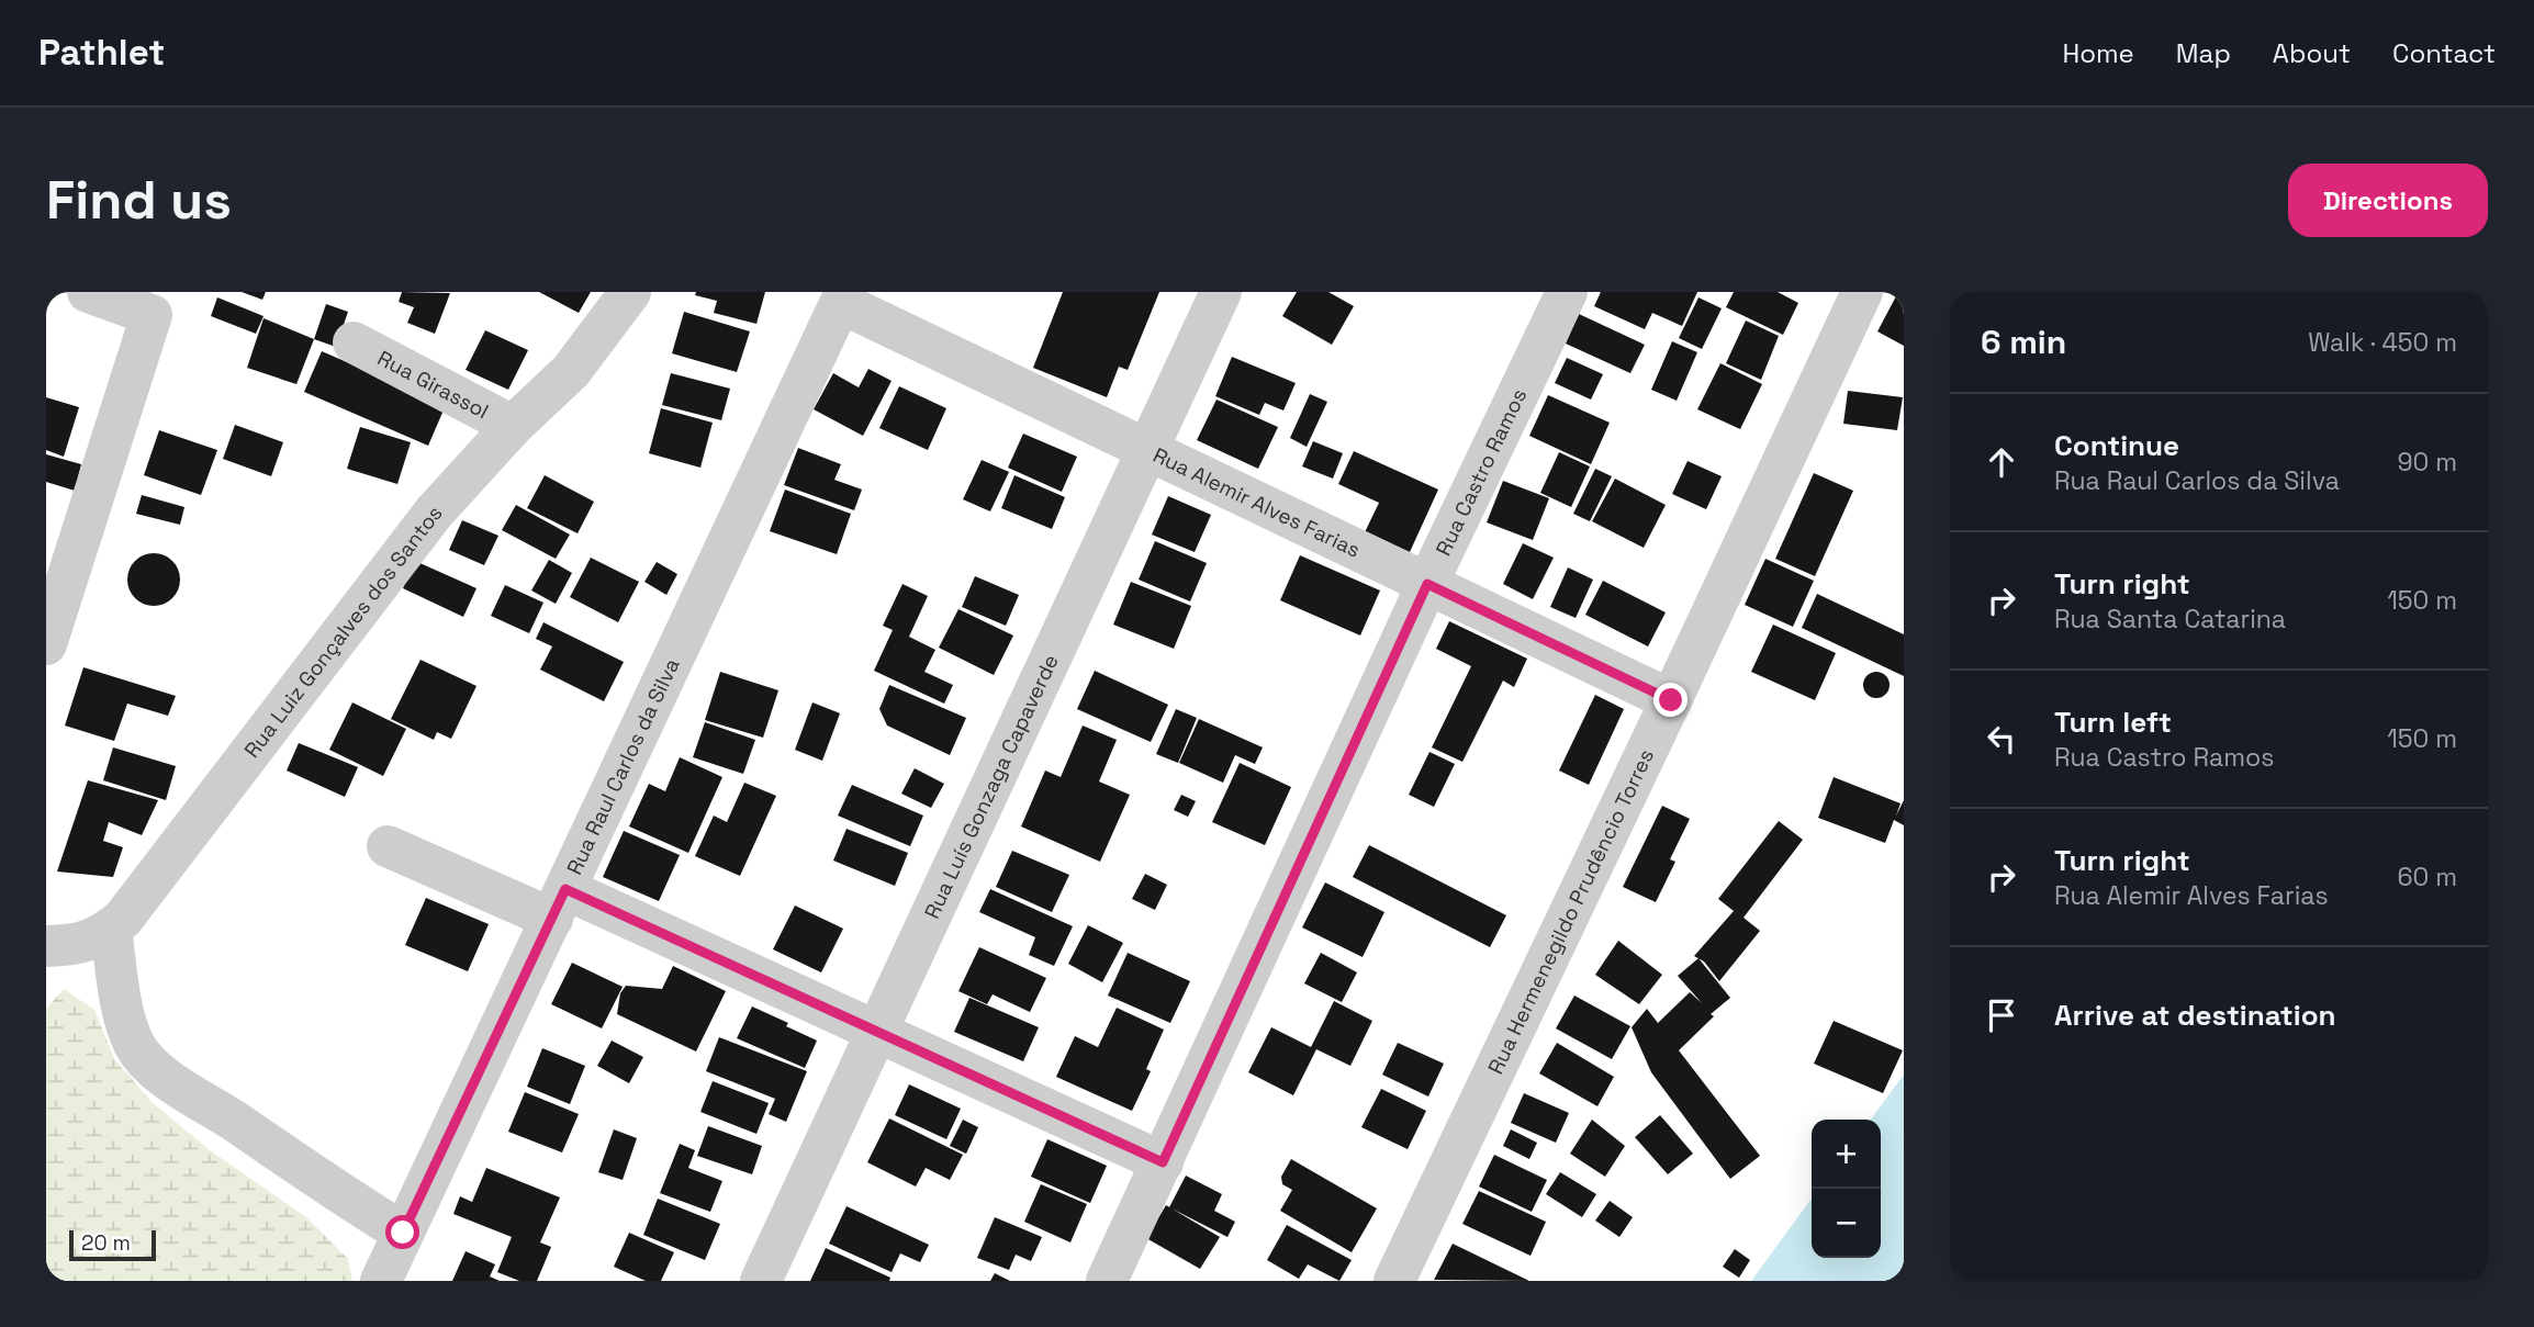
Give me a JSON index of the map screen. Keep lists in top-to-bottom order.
{
  "streets": {
    "street": [
      "Rua Girassol",
      "Rua Castro Ramos",
      "Rua Alemir Alves Farias",
      "Rua Luiz Gonçalves dos Santos",
      "Rua Raul Carlos da Silva",
      "Rua Luís Gonzaga Capaverde",
      "Rua Hermenegildo Prudêncio Torres"
    ]
  },
  "crossings": [
    ["Rua Girassol", "Rua Luiz Gonçalves dos Santos"],
    ["Rua Castro Ramos", "Rua Alemir Alves Farias"],
    ["Rua Alemir Alves Farias", "Rua Raul Carlos da Silva"],
    ["Rua Alemir Alves Farias", "Rua Luís Gonzaga Capaverde"],
    ["Rua Alemir Alves Farias", "Rua Hermenegildo Prudêncio Torres"]
  ],
  "scale_bar": "20 m",
  "page": {
    "header": "Pathlet",
    "nav": [
      "Home",
      "Map",
      "About",
      "Contact"
    ],
    "buttons": "Directions",
    "title": "Find us",
    "heading": ["6 min", "Walk · 450 m"],
    "list": [
      ["Continue", "Rua Raul Carlos da Silva", "90 m"],
      ["Turn right", "Rua Santa Catarina", "150 m"],
      ["Turn left", "Rua Castro Ramos", "150 m"],
      ["Turn right", "Rua Alemir Alves Farias", "60 m"],
      "Arrive at destination"
    ],
    "map_buttons": ["+", "−"],
    "scale": "20 m"
  }
}
